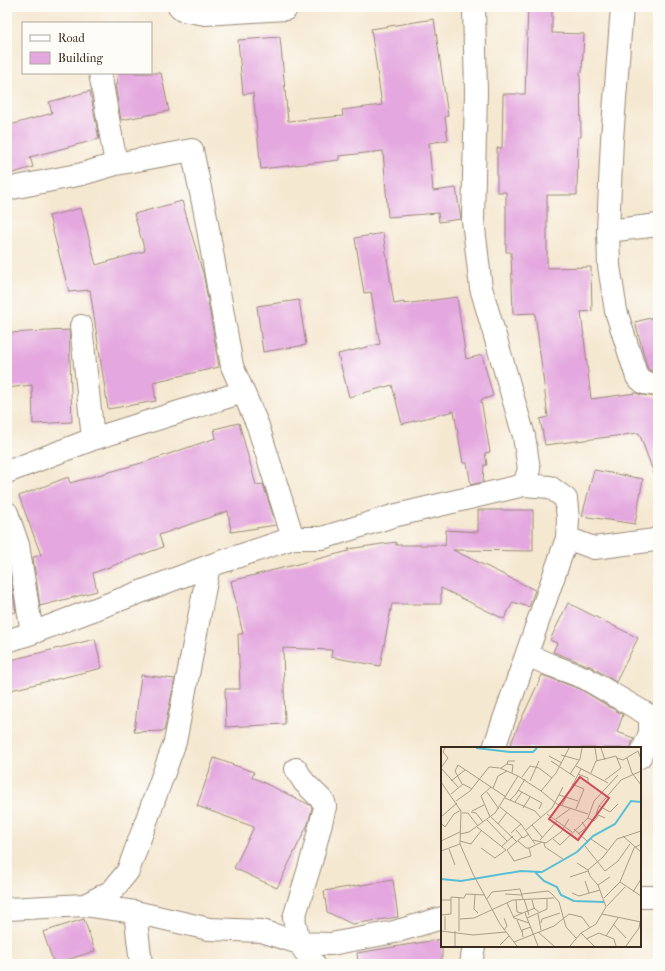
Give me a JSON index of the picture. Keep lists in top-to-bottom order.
{
  "legend": ["Road", "Building"]
}
